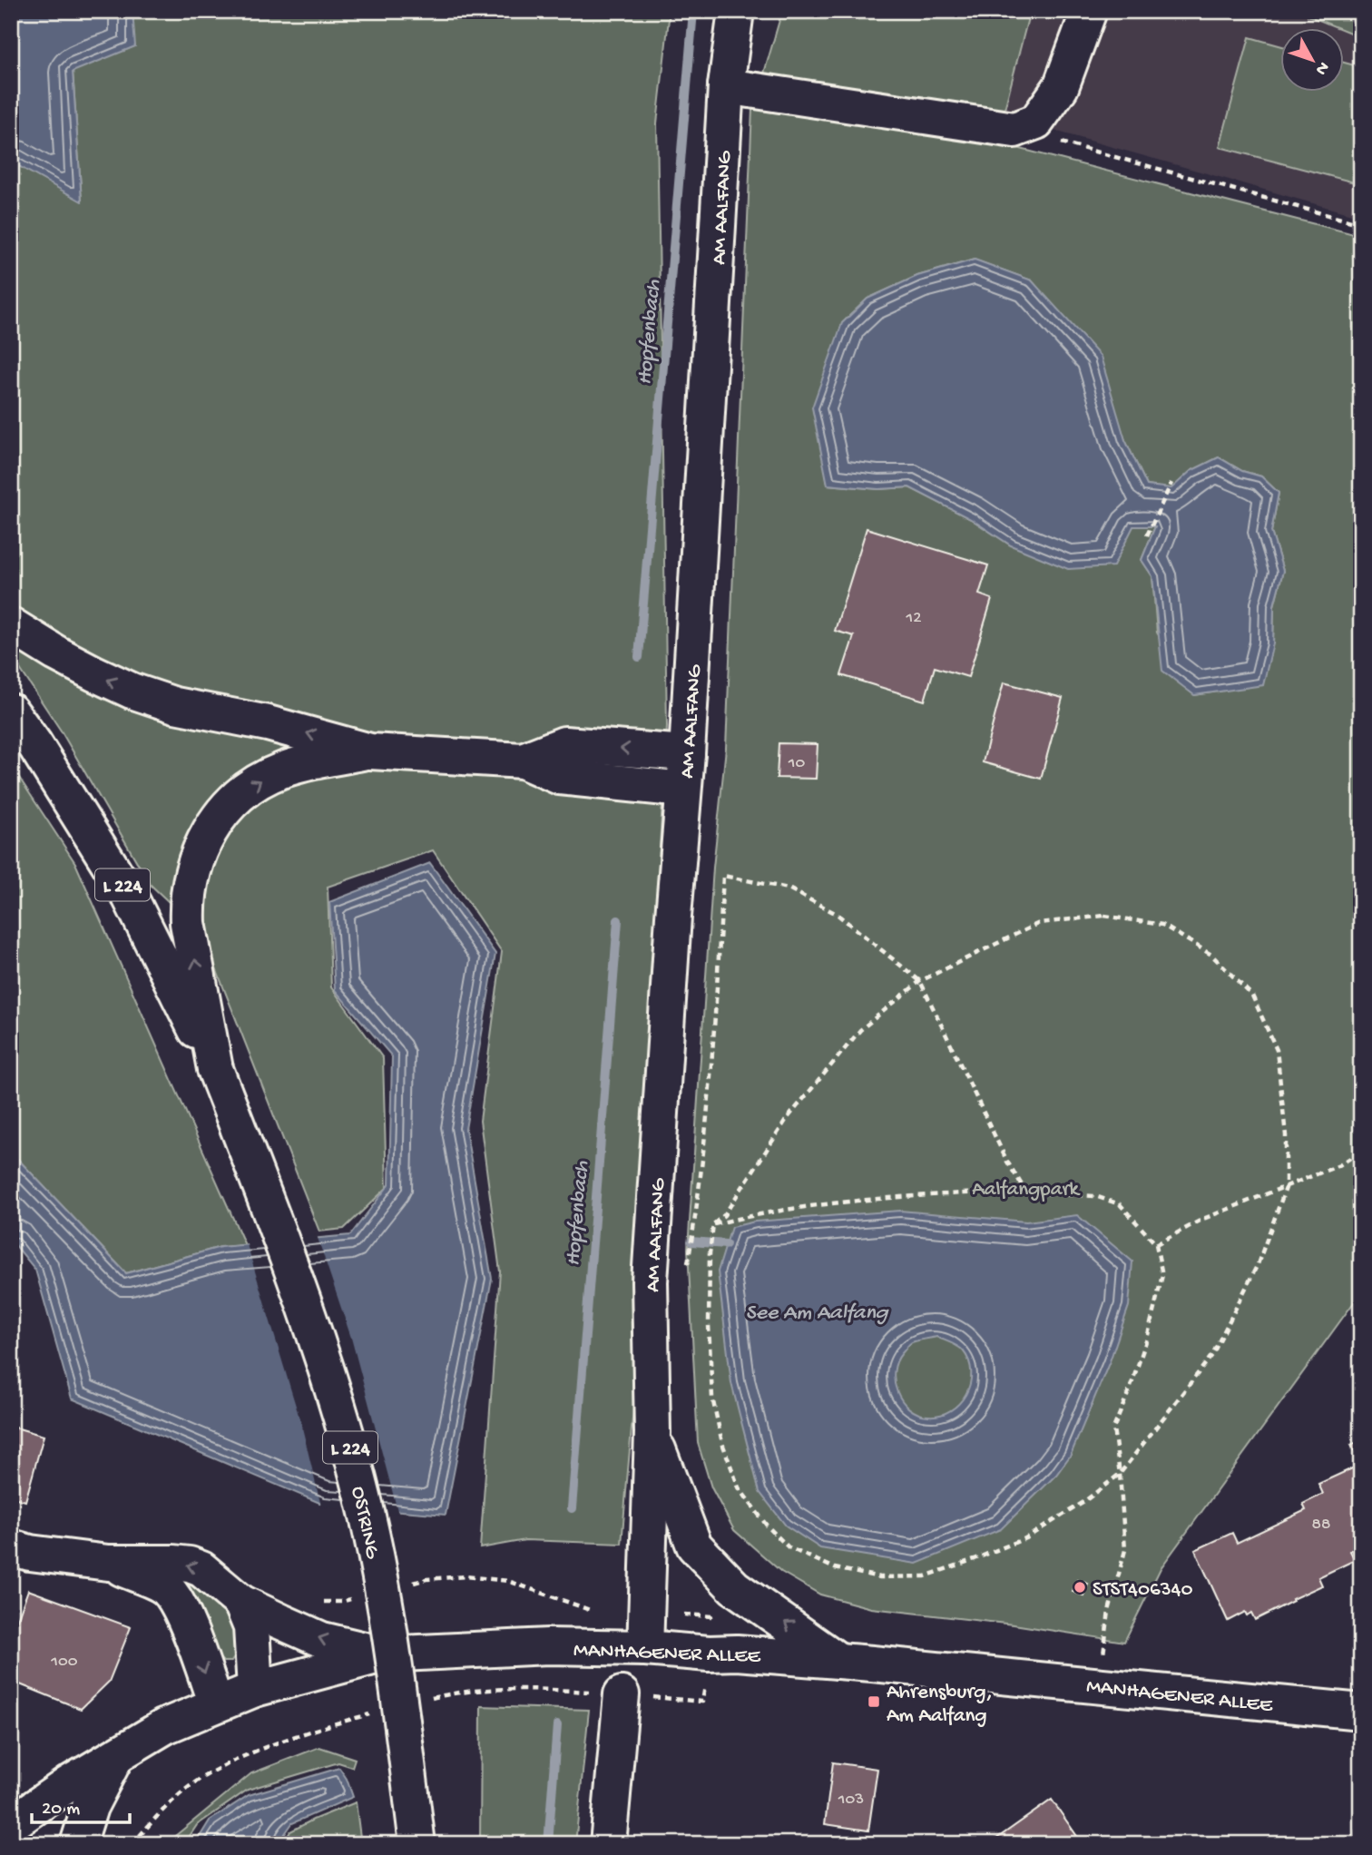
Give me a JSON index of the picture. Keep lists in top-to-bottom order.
{
  "streets": {
    "main road": [
      "AM AALFANG",
      "L 224",
      "OSTRING",
      "MANHAGENER ALLEE"
    ]
  },
  "crossings": [
    ["AM AALFANG", "MANHAGENER ALLEE"],
    ["L 224", "OSTRING"]
  ],
  "water": ["Hopfenbach", "See Am Aalfang"],
  "parks": ["Aalfangpark"],
  "places": {
    "other": ["STST406340"],
    "transit": ["Ahrensburg, Am Aalfang"]
  },
  "house_numbers": [
    "12",
    "10",
    "88",
    "100",
    "103"
  ],
  "scale_bar": "20 m",
  "north": "bottom right"
}
